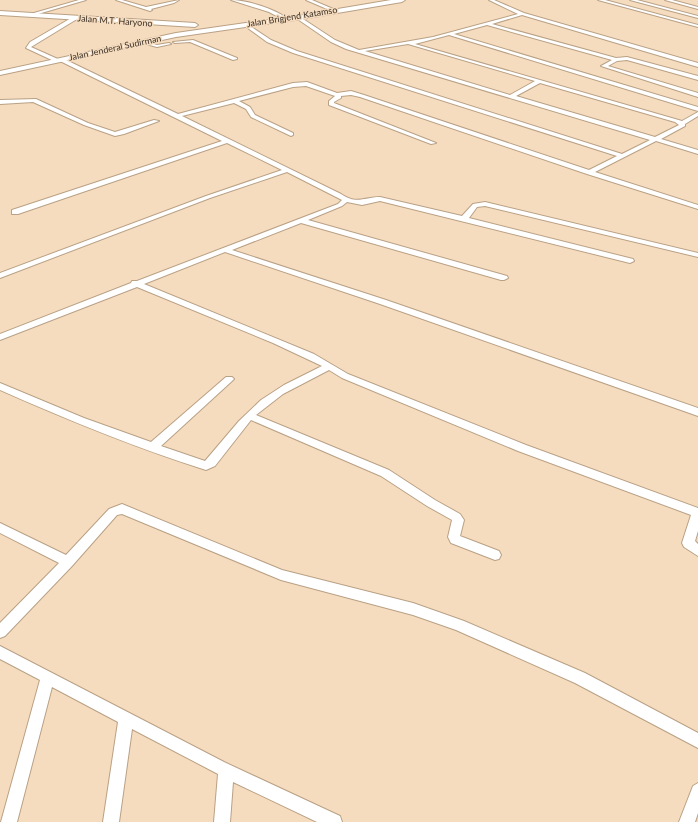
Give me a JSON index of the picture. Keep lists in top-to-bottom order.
{
  "streets": {
    "main road": ["Jalan Brigjend Katamso", "Jalan M.T. Haryono", "Jalan Jenderal Sudirman"]
  },
  "crossings": [
    ["Jalan Brigjend Katamso", "Jalan M.T. Haryono"],
    ["Jalan Brigjend Katamso", "Jalan Jenderal Sudirman"],
    ["Jalan M.T. Haryono", "Jalan Jenderal Sudirman"]
  ]
}
